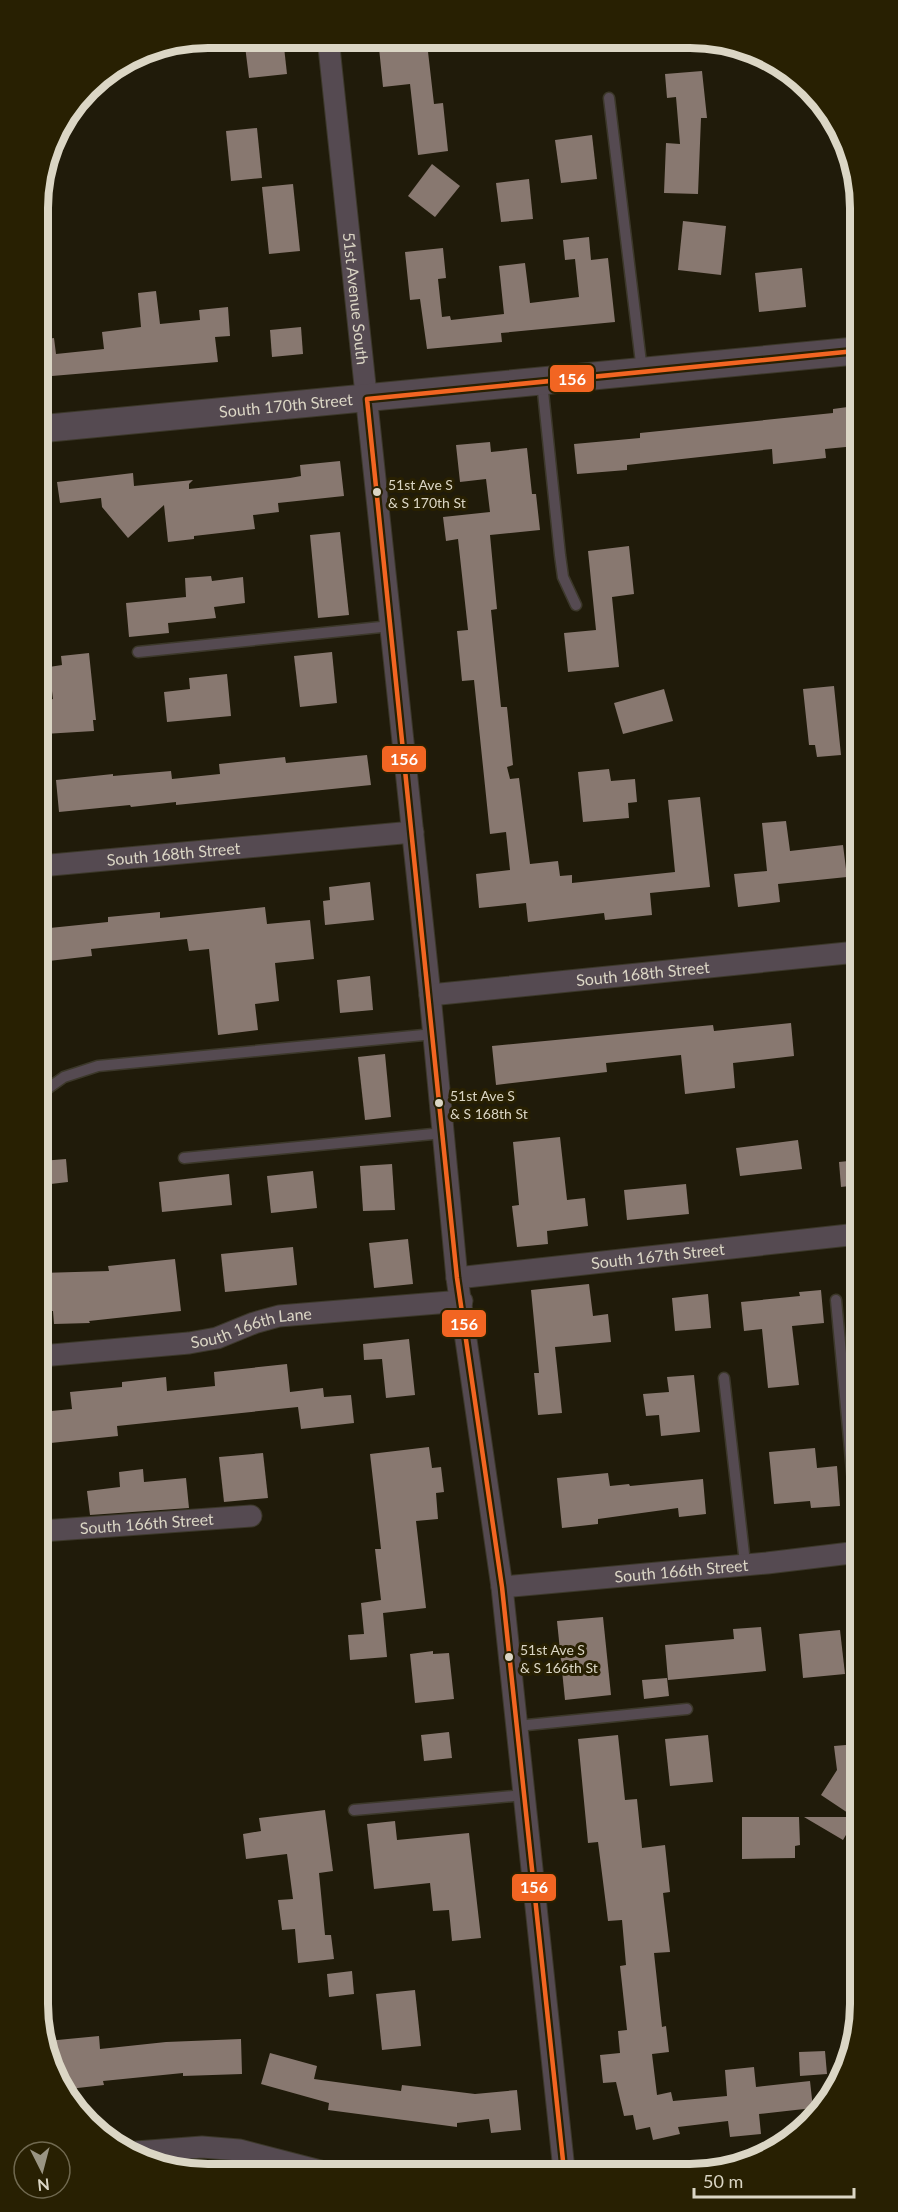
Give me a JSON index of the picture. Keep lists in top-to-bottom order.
{
  "streets": {
    "street": [
      "51st Avenue South",
      "South 170th Street",
      "South 168th Street",
      "South 167th Street",
      "South 166th Lane",
      "South 166th Street"
    ]
  },
  "crossings": [
    ["51st Avenue South", "South 170th Street"],
    ["51st Avenue South", "South 168th Street"],
    ["51st Avenue South", "South 167th Street"],
    ["51st Avenue South", "South 166th Lane"],
    ["51st Avenue South", "South 166th Street"]
  ],
  "places": ["51st Ave S & S 170th St", "51st Ave S & S 168th St", "51st Ave S & S 166th St"],
  "lines": ["transit line 156"],
  "scale_bar": "50 m",
  "north": "bottom"
}
